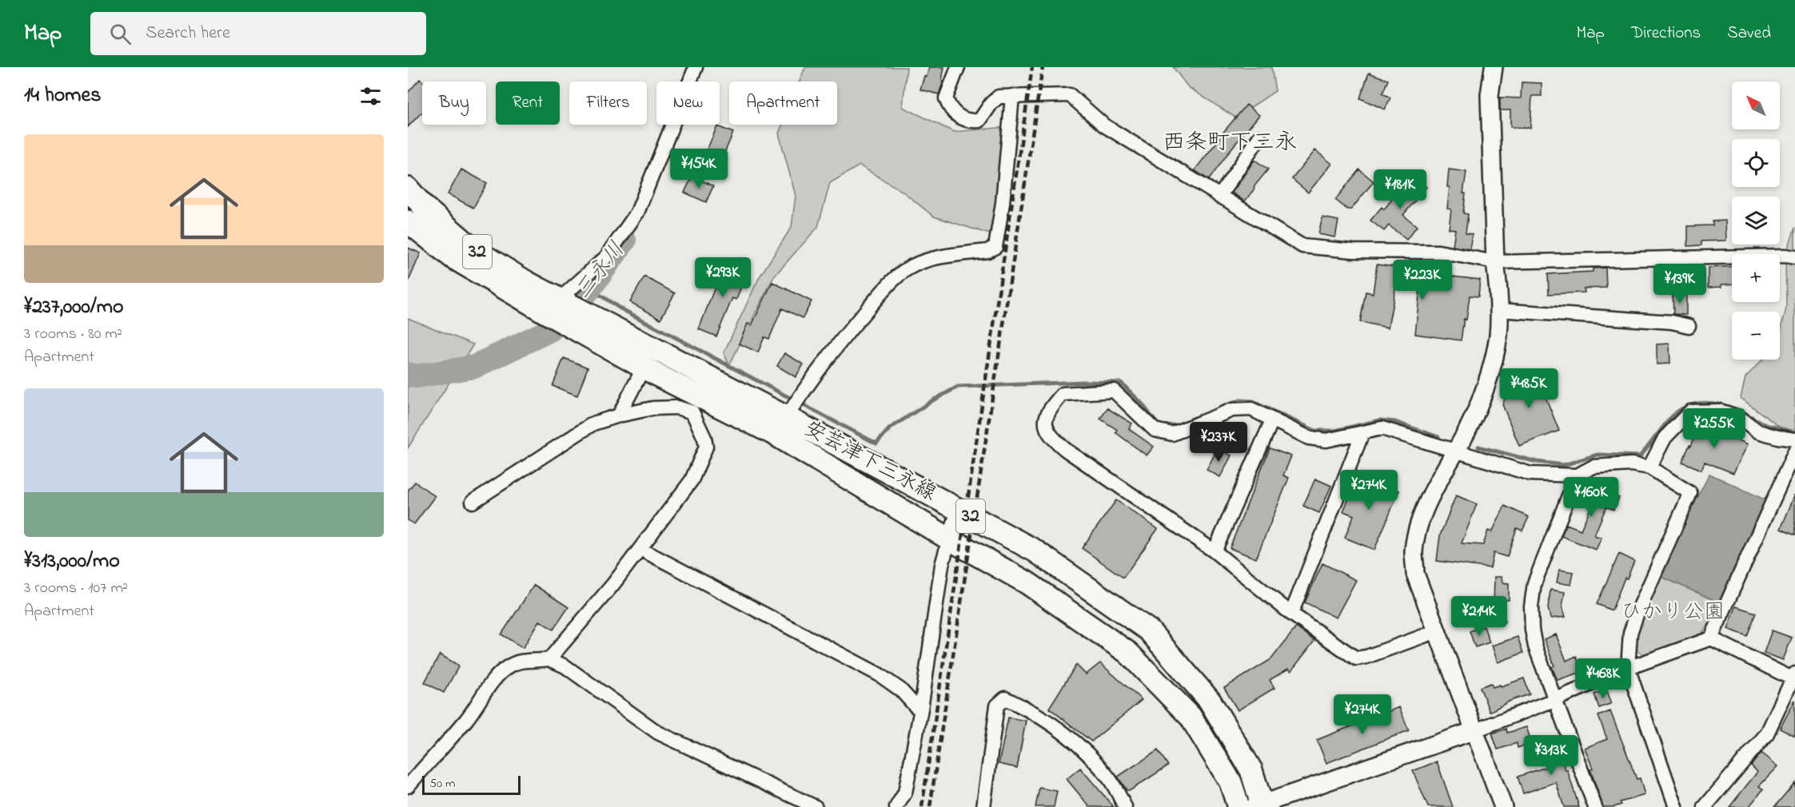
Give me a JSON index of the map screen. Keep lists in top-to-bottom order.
{
  "streets": {
    "main road": ["32", "安芸津下三永線"]
  },
  "districts": ["西条町下三永"],
  "water": ["三永川"],
  "parks": ["ひかり公園"],
  "scale_bar": "50 m",
  "north": "top left",
  "page": {
    "header": "Map",
    "search": "Search here",
    "nav": ["Map", "Directions", "Saved"],
    "heading": "14 homes",
    "map_buttons": ["+", "−"],
    "chip": [
      "Buy",
      "Rent",
      "Filters",
      "New",
      "Apartment"
    ],
    "list": [
      {
        "name": "¥237,000/mo",
        "note": "3 rooms · 80 m² · Apartment"
      },
      {
        "name": "¥313,000/mo",
        "note": "3 rooms · 107 m² · Apartment"
      }
    ],
    "price": [
      "¥154K",
      "¥181K",
      "¥293K",
      "¥223K",
      "¥139K",
      "¥485K",
      "¥255K",
      "¥237K",
      "¥274K",
      "¥160K",
      "¥214K",
      "¥468K",
      "¥274K",
      "¥313K"
    ],
    "scale": "50 m"
  }
}
